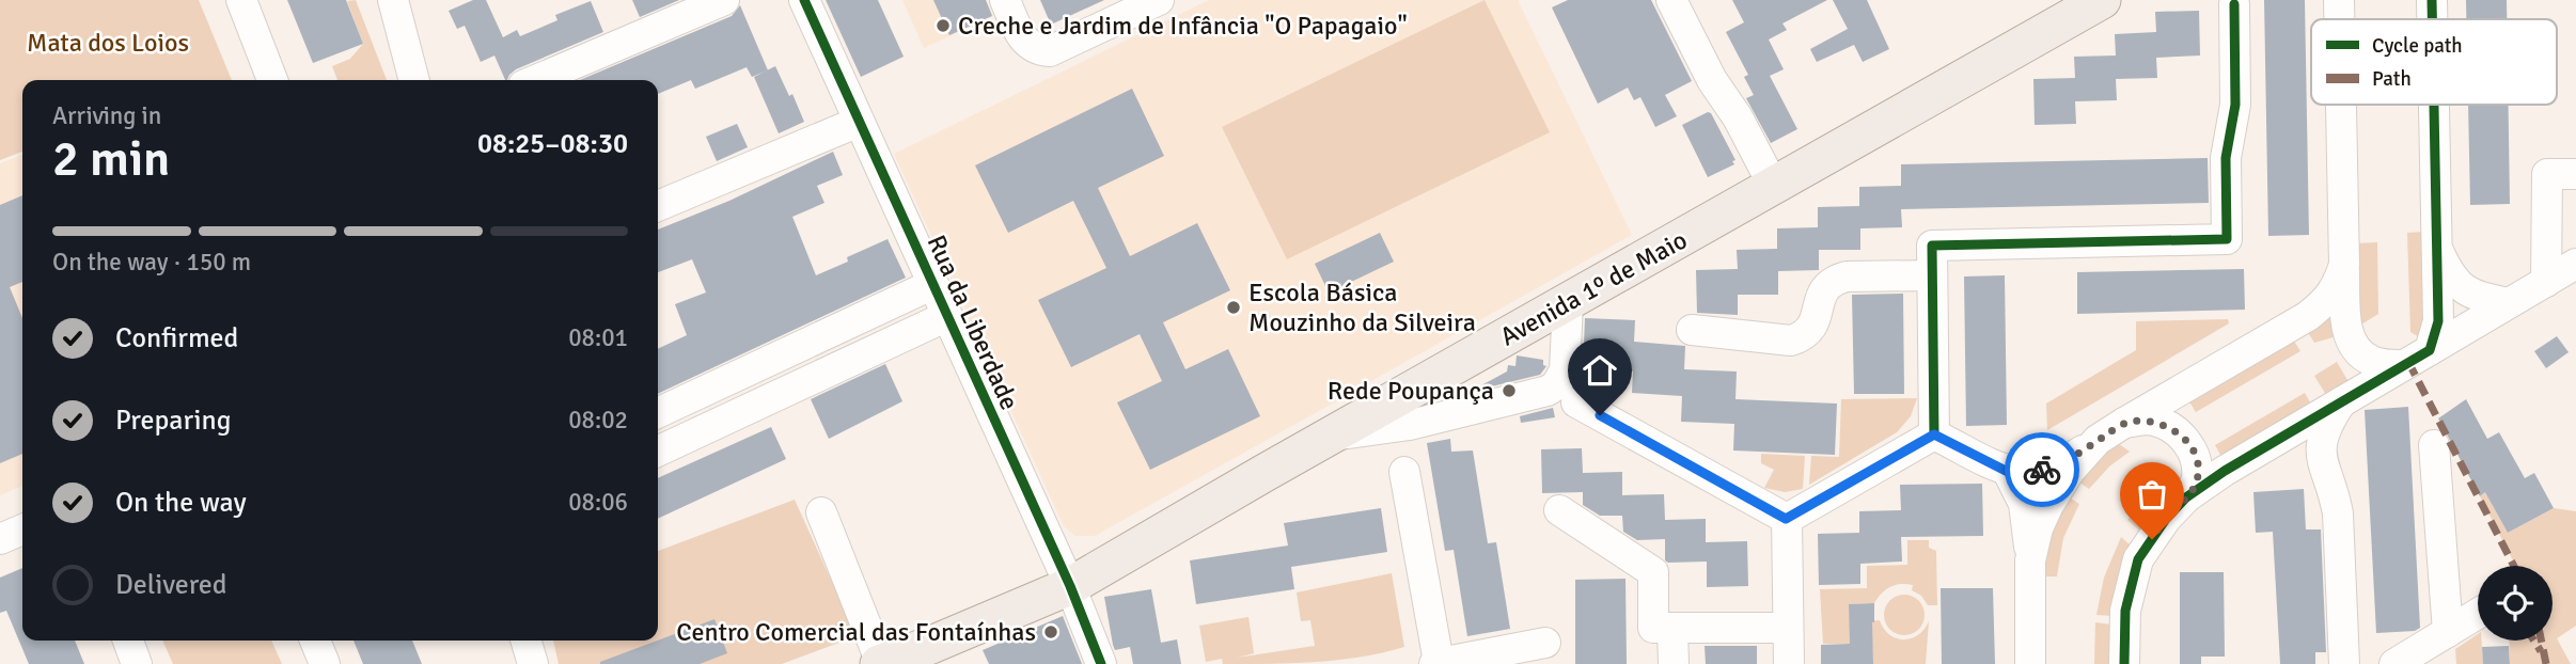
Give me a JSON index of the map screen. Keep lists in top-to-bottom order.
{
  "streets": {
    "main road": ["Avenida 1º de Maio"],
    "street": ["Rua da Liberdade"]
  },
  "crossings": [
    ["Avenida 1º de Maio", "Rua da Liberdade"]
  ],
  "parks": ["Mata dos Loios"],
  "places": [
    "Creche e Jardim de Infância \"O Papagaio\"",
    "Escola Básica Mouzinho da Silveira",
    "Rede Poupança",
    "Centro Comercial das Fontaínhas"
  ],
  "legend": ["Cycle path", "Path"],
  "page": {
    "heading": ["2 min", "Arriving in", "08:25–08:30"],
    "bar": "On the way · 150 m",
    "list": [
      ["Confirmed", "08:01"],
      ["Preparing", "08:02"],
      ["On the way", "08:06"],
      "Delivered"
    ]
  }
}
